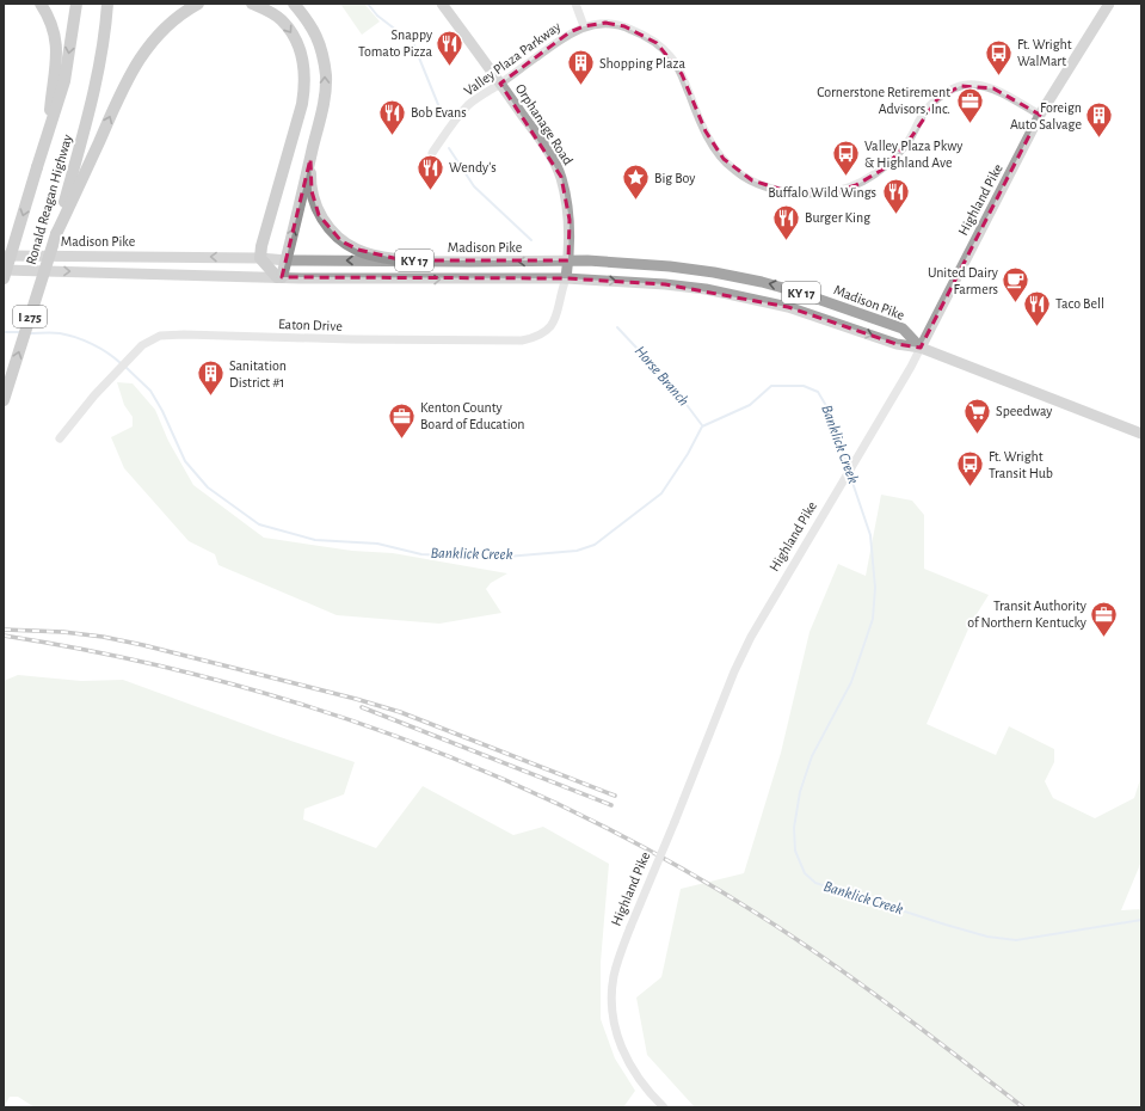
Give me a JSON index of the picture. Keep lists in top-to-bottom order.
{
  "streets": {
    "highway": ["Ronald Reagan Highway", "I 275"],
    "main road": [
      "Orphanage Road",
      "Highland Pike",
      "Madison Pike",
      "KY 17"
    ],
    "street": ["Valley Plaza Parkway", "Eaton Drive"]
  },
  "crossings": [
    ["Valley Plaza Parkway", "Orphanage Road"],
    ["Valley Plaza Parkway", "Highland Pike"],
    ["Orphanage Road", "Madison Pike"],
    ["Orphanage Road", "Eaton Drive"],
    ["Highland Pike", "Madison Pike"],
    ["Madison Pike", "Eaton Drive"]
  ],
  "water": ["Horse Branch", "Banklick Creek"],
  "places": {
    "restaurant": [
      "Snappy Tomato Pizza",
      "Bob Evans",
      "Wendy's",
      "Buffalo Wild Wings",
      "Burger King",
      "Taco Bell"
    ],
    "bus stop": ["Ft. Wright WalMart", "Valley Plaza Pkwy & Highland Ave", "Ft. Wright Transit Hub"],
    "building": ["Shopping Plaza", "Foreign Auto Salvage", "Sanitation District #1"],
    "office": ["Cornerstone Retirement Advisors, Inc.", "Kenton County Board of Education", "Transit Authority of Northern Kentucky"],
    "place": ["Big Boy"],
    "cafe": ["United Dairy Farmers"],
    "supermarket": ["Speedway"]
  }
}
